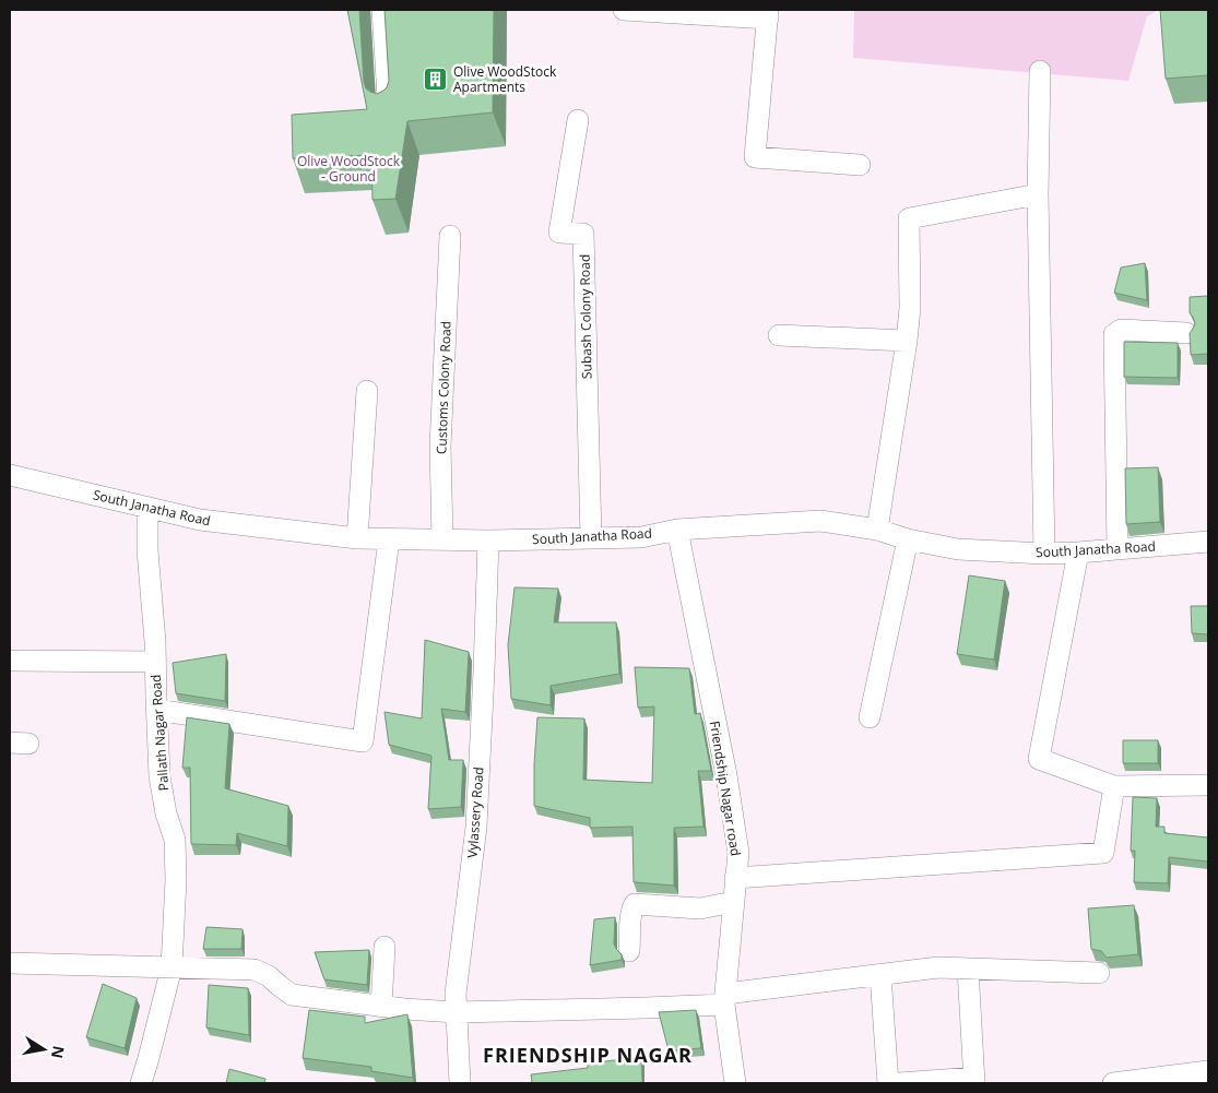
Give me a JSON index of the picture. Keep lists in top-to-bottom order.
{
  "streets": {
    "street": [
      "Subash Colony Road",
      "Customs Colony Road",
      "South Janatha Road",
      "Pallath Nagar Road",
      "Friendship Nagar road",
      "Vylassery Road"
    ]
  },
  "crossings": [
    ["Subash Colony Road", "South Janatha Road"],
    ["Customs Colony Road", "South Janatha Road"],
    ["South Janatha Road", "Pallath Nagar Road"],
    ["South Janatha Road", "Friendship Nagar road"],
    ["South Janatha Road", "Vylassery Road"]
  ],
  "districts": ["FRIENDSHIP NAGAR"],
  "parks": ["Olive WoodStock - Ground"],
  "places": {
    "building": ["Olive WoodStock Apartments"]
  },
  "north": "right"
}
